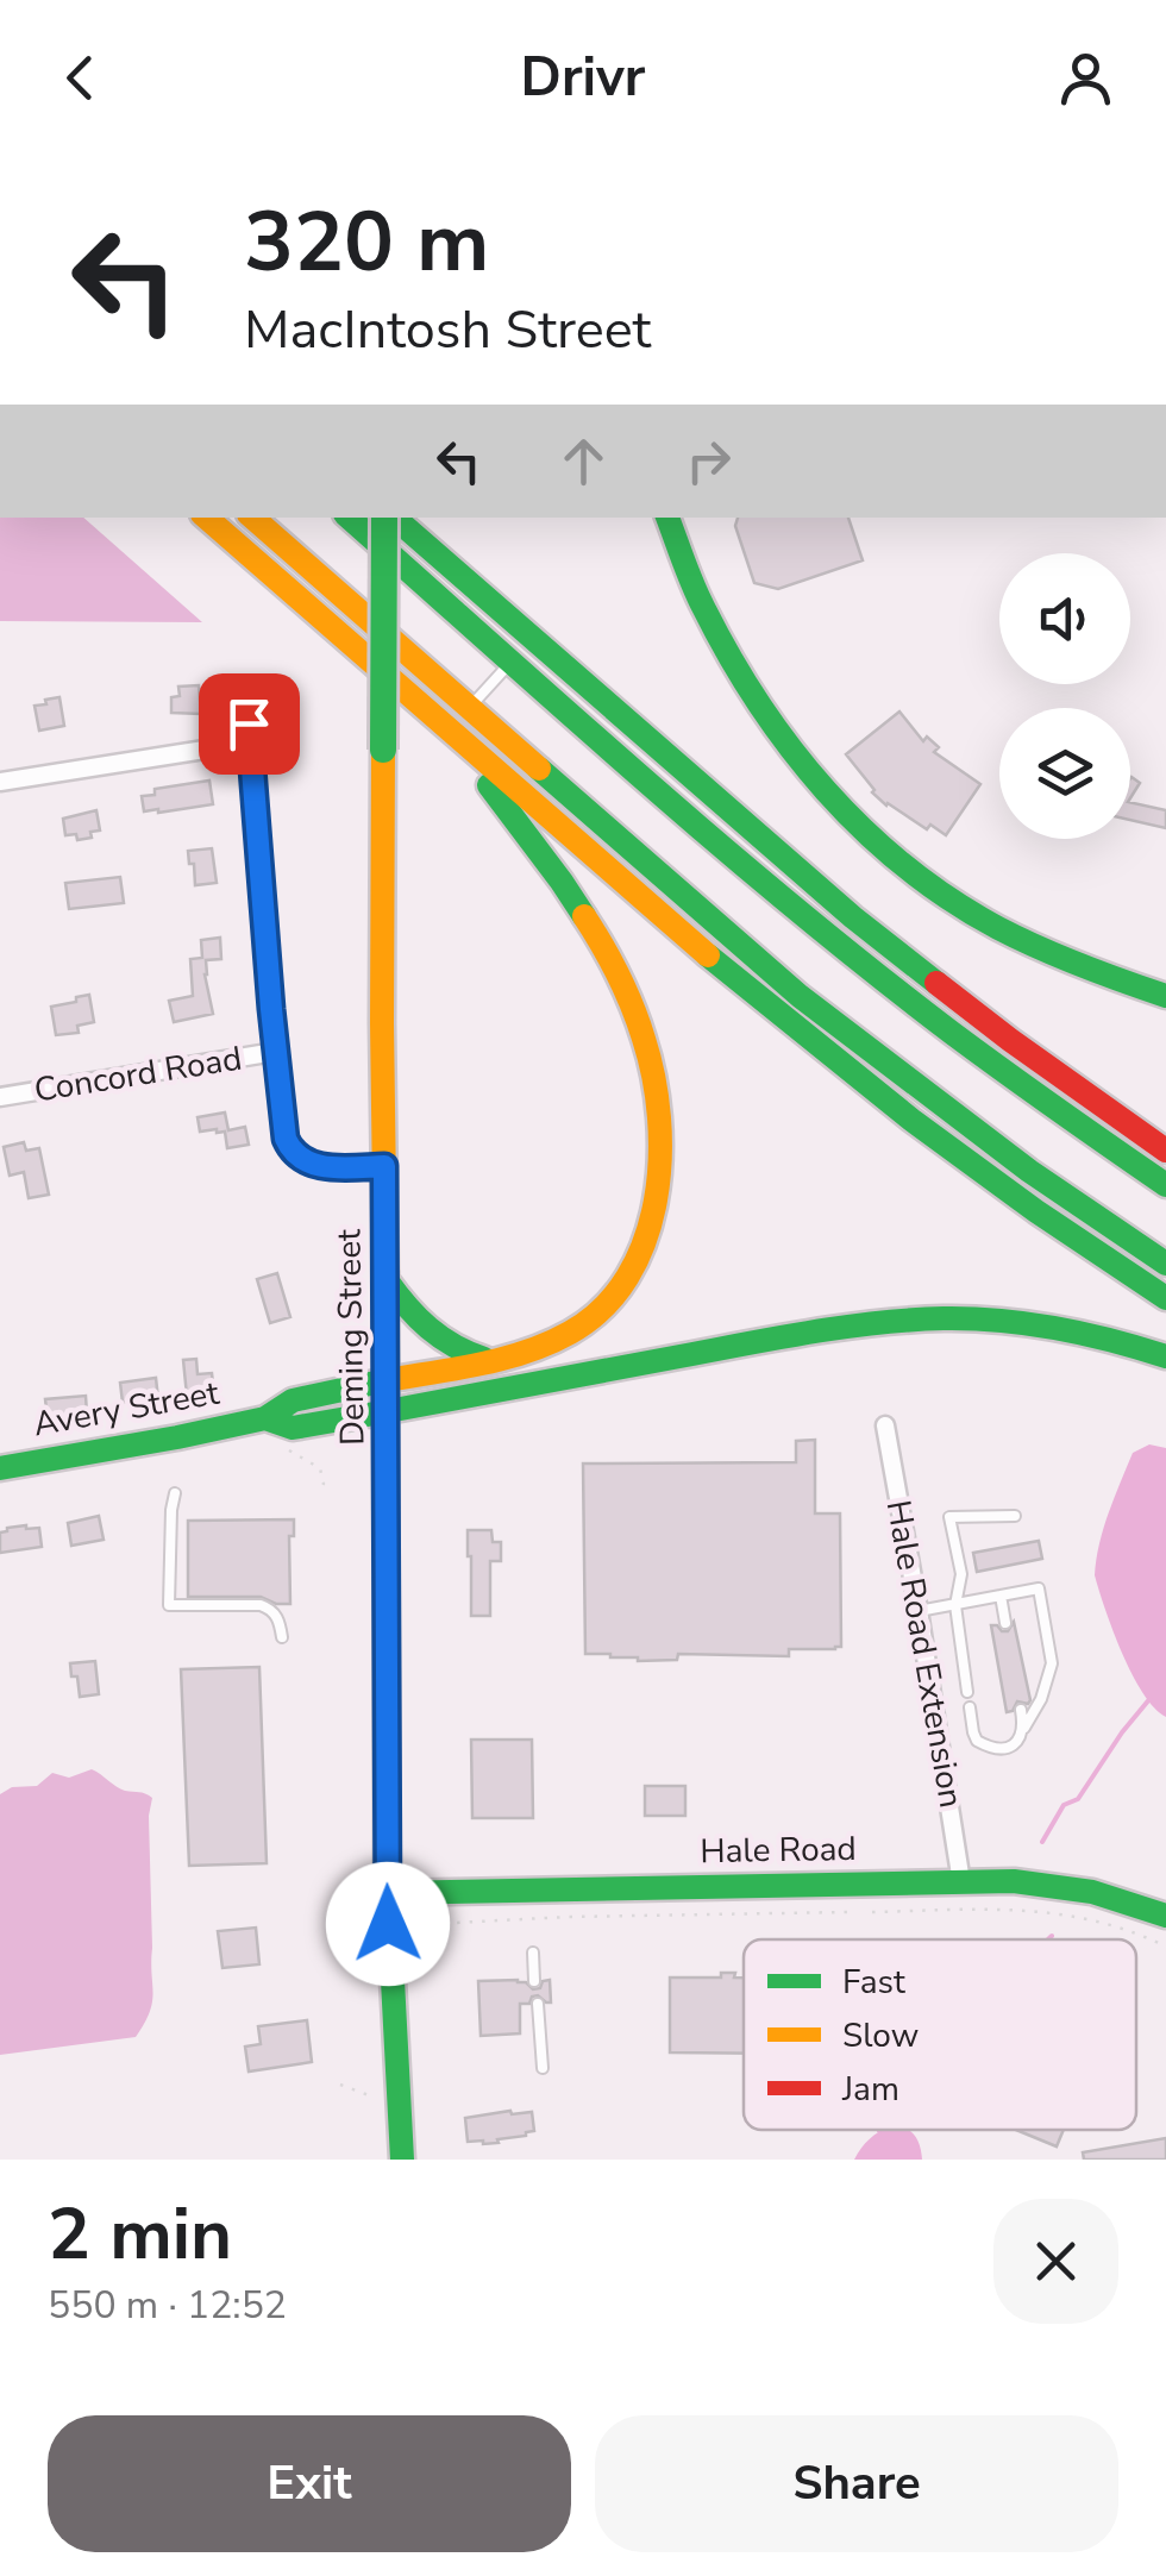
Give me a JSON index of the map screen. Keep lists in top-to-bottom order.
{
  "streets": {
    "main road": ["Deming Street", "Avery Street", "Hale Road"],
    "street": ["Concord Road", "Hale Road Extension"]
  },
  "crossings": [
    ["Deming Street", "Avery Street"],
    ["Deming Street", "Hale Road"],
    ["Hale Road Extension", "Hale Road"]
  ],
  "legend": ["Fast", "Slow", "Jam"],
  "page": {
    "header": "Drivr",
    "turn": ["320 m", "MacIntosh Street"],
    "heading": ["2 min", "550 m · 12:52"],
    "buttons": ["Exit", "Share"]
  }
}
